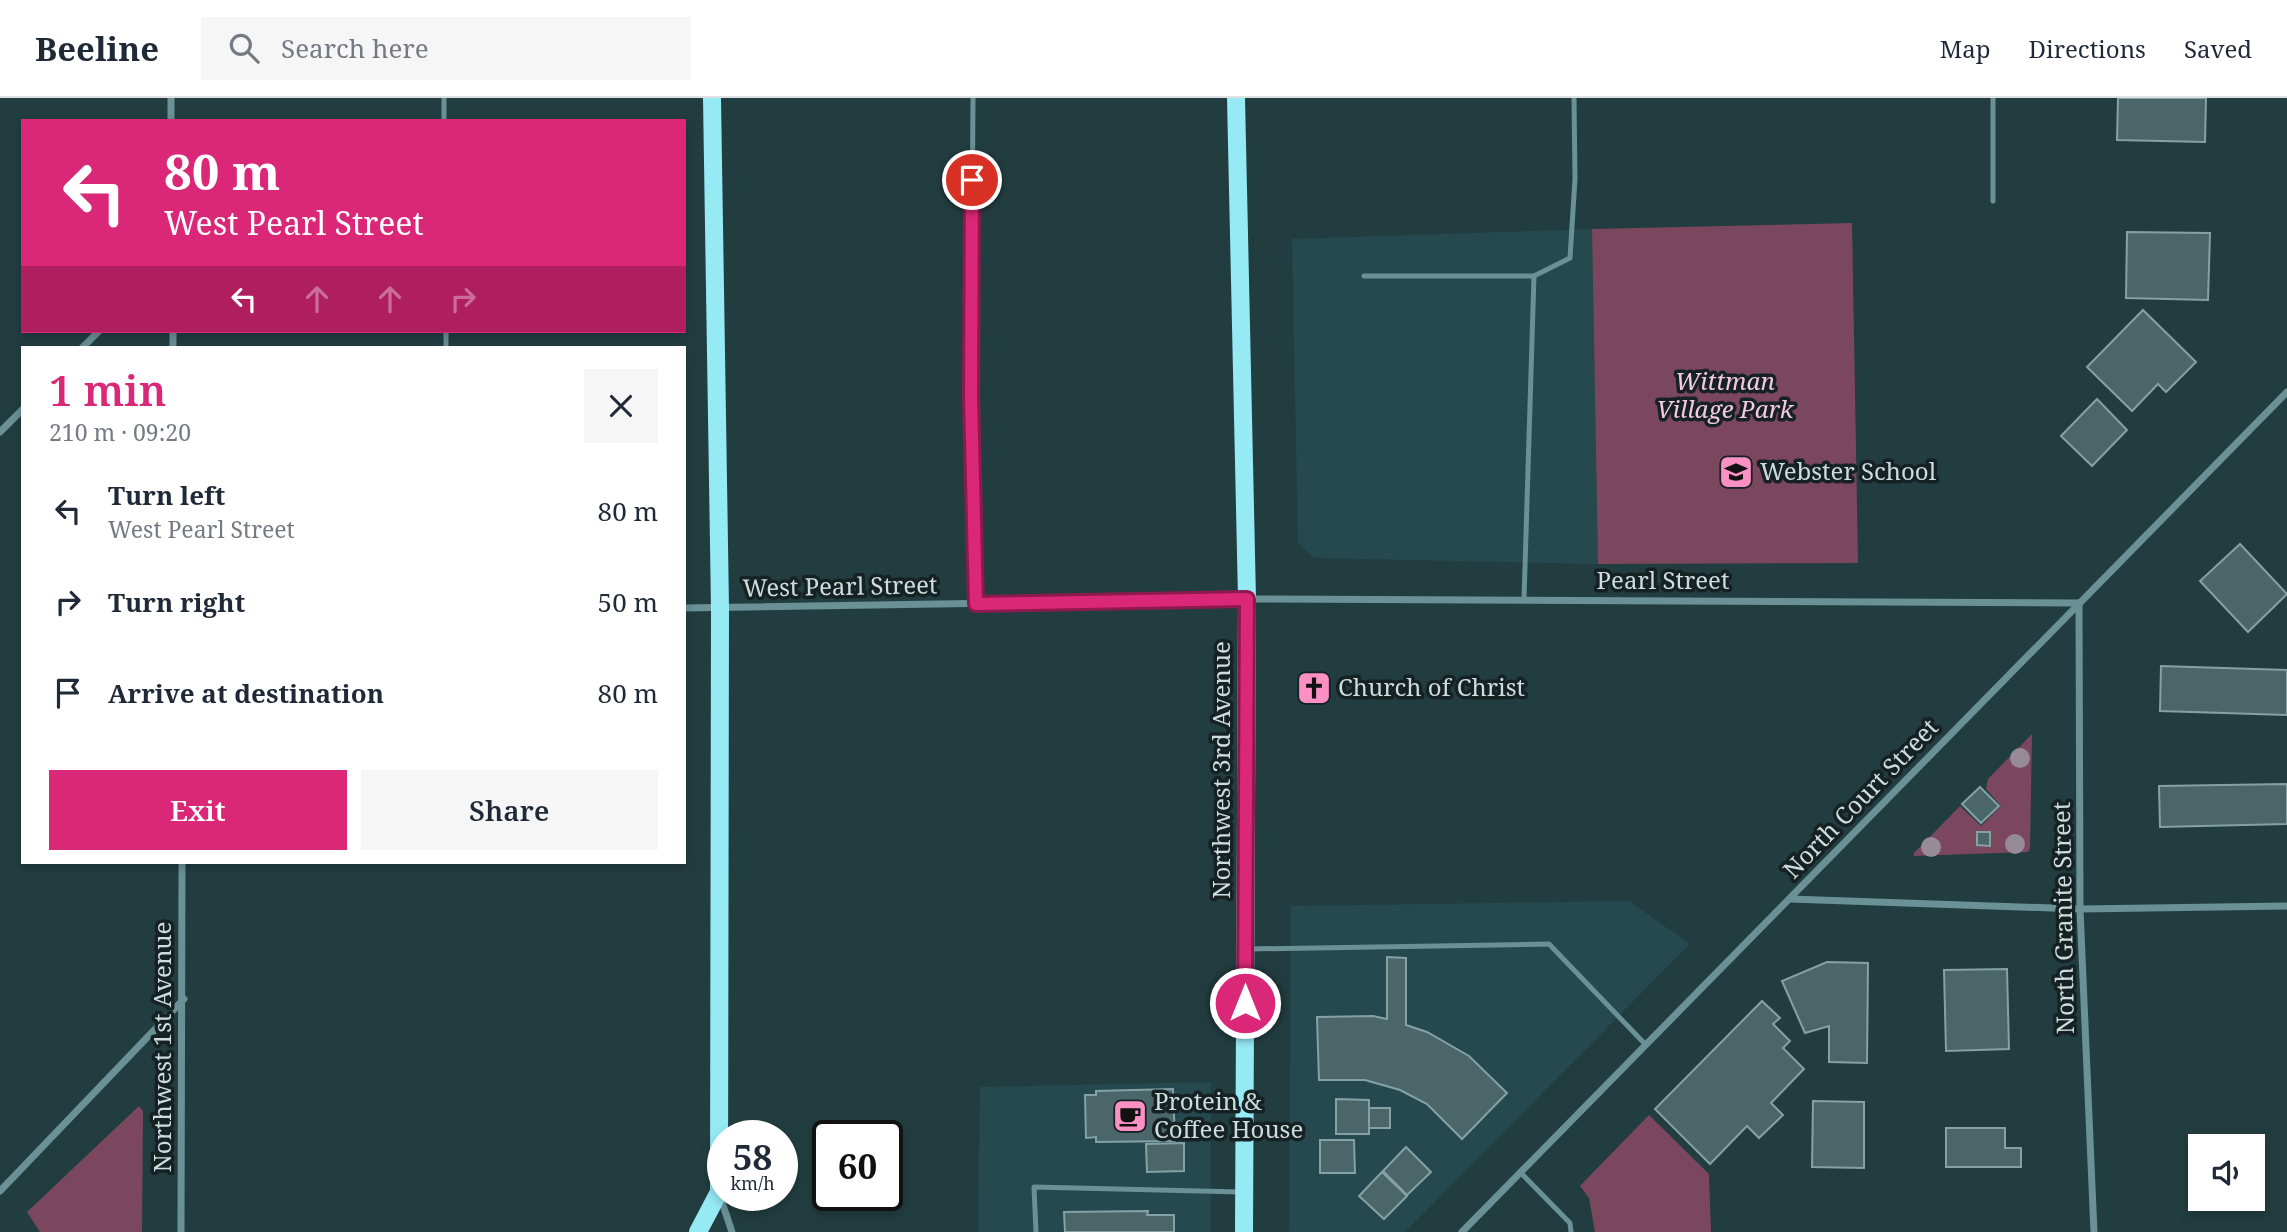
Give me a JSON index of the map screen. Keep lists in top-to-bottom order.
{
  "streets": {
    "main road": ["Northwest 3rd Avenue"],
    "street": [
      "Pearl Street",
      "West Pearl Street",
      "North Court Street",
      "North Granite Street",
      "Northwest 1st Avenue"
    ]
  },
  "crossings": [
    ["Pearl Street", "West Pearl Street"],
    ["Pearl Street", "Northwest 3rd Avenue"],
    ["Pearl Street", "North Court Street"],
    ["Pearl Street", "North Granite Street"],
    ["West Pearl Street", "Northwest 3rd Avenue"],
    ["North Court Street", "North Granite Street"]
  ],
  "parks": ["Wittman Village Park"],
  "places": {
    "school or university": ["Webster School"],
    "church": ["Church of Christ"],
    "cafe": ["Protein & Coffee House"]
  },
  "page": {
    "header": "Beeline",
    "search": "Search here",
    "nav": ["Map", "Directions", "Saved"],
    "turn": ["80 m", "West Pearl Street"],
    "heading": ["1 min", "210 m · 09:20"],
    "list": [
      {
        "name": "Turn left",
        "note": "West Pearl Street",
        "value": "80 m"
      },
      {
        "name": "Turn right",
        "value": "50 m"
      },
      {
        "name": "Arrive at destination",
        "value": "80 m"
      }
    ],
    "buttons": ["Exit", "Share"],
    "speed": "58 km/h",
    "limit": "60"
  }
}
